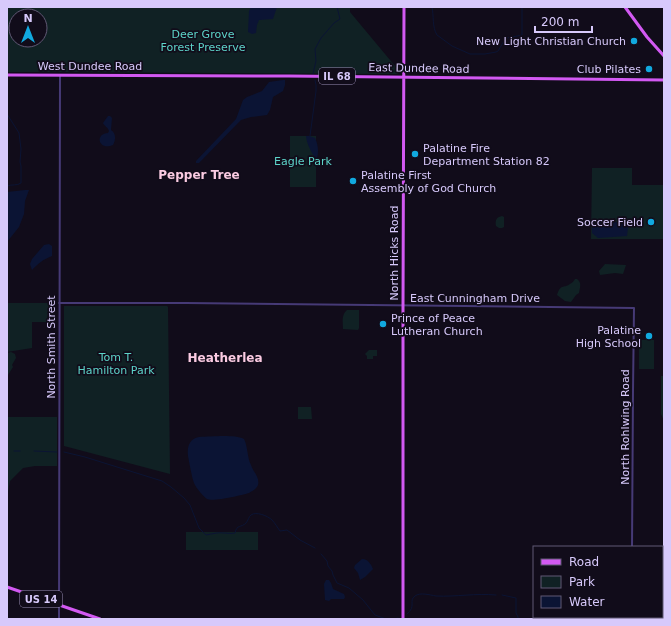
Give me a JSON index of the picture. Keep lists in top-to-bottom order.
{
  "streets": {
    "main road": [
      "West Dundee Road",
      "East Dundee Road",
      "IL 68",
      "North Hicks Road",
      "US 14"
    ],
    "street": ["East Cunningham Drive", "North Smith Street", "North Rohlwing Road"]
  },
  "crossings": [
    ["West Dundee Road", "East Dundee Road"],
    ["West Dundee Road", "North Smith Street"],
    ["East Dundee Road", "North Hicks Road"],
    ["North Hicks Road", "East Cunningham Drive"],
    ["East Cunningham Drive", "North Smith Street"],
    ["East Cunningham Drive", "North Rohlwing Road"],
    ["North Smith Street", "US 14"]
  ],
  "districts": ["Pepper Tree", "Heatherlea"],
  "parks": ["Deer Grove Forest Preserve", "Eagle Park", "Tom T. Hamilton Park"],
  "places": [
    "New Light Christian Church",
    "Club Pilates",
    "Palatine Fire Department Station 82",
    "Palatine First Assembly of God Church",
    "Soccer Field",
    "Prince of Peace Lutheran Church",
    "Palatine High School"
  ],
  "legend": ["Road", "Park", "Water"],
  "scale_bar": "200 m",
  "north": "top"
}
